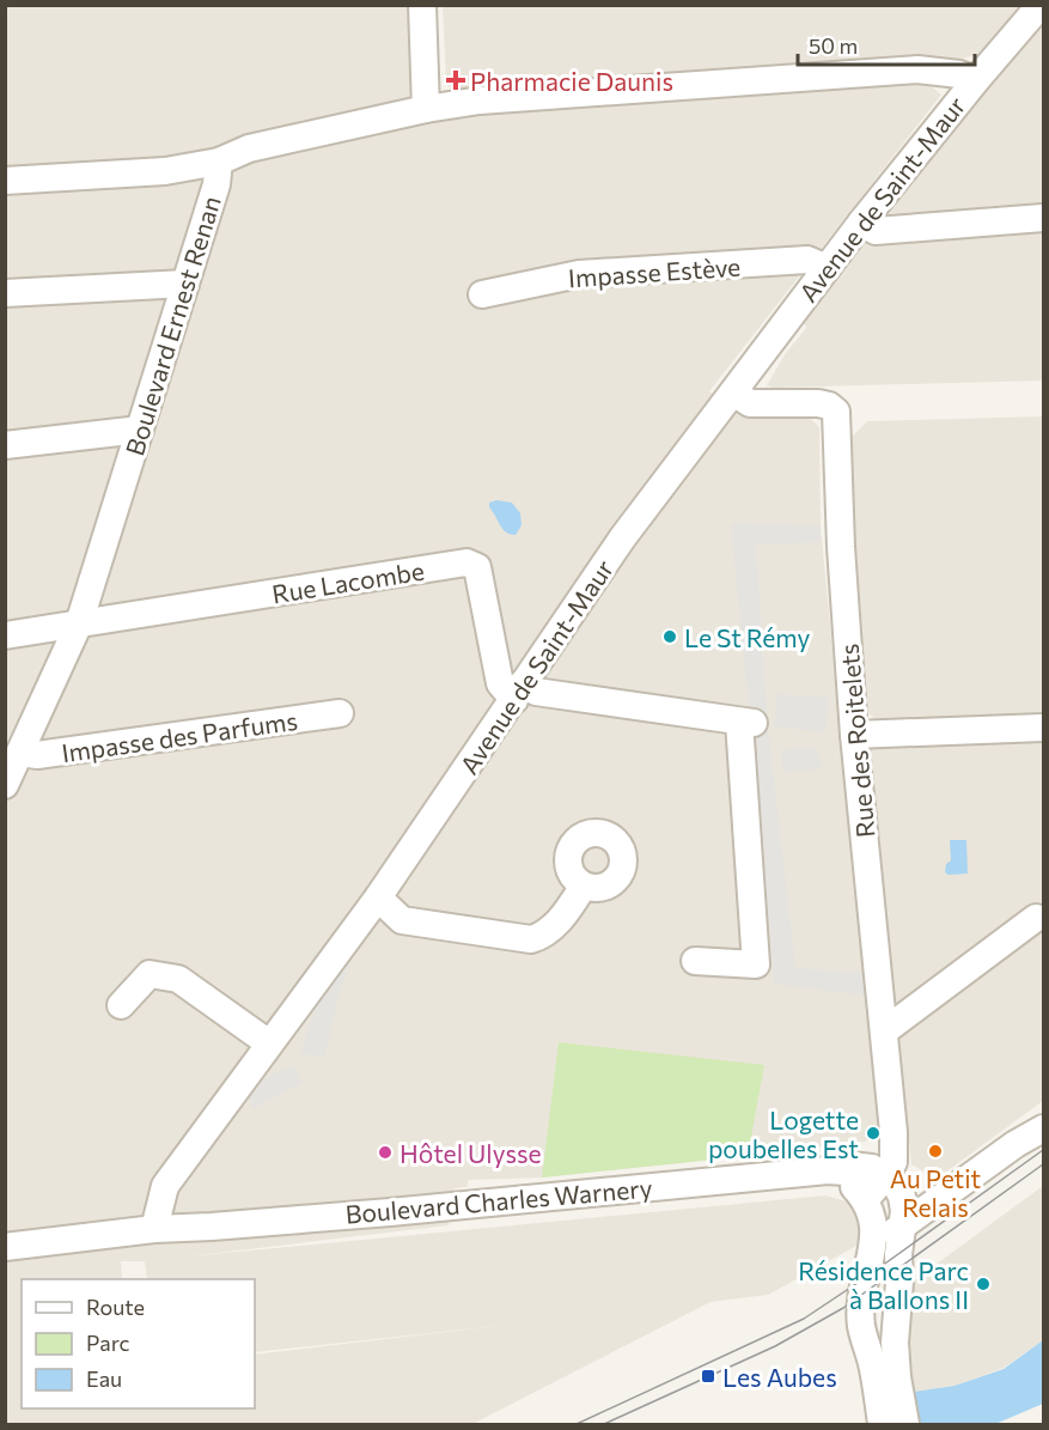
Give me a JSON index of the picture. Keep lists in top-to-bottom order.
{
  "streets": {
    "street": [
      "Avenue de Saint-Maur",
      "Impasse Estève",
      "Boulevard Ernest Renan",
      "Rue Lacombe",
      "Impasse des Parfums",
      "Rue des Roitelets",
      "Boulevard Charles Warnery"
    ]
  },
  "crossings": [
    ["Avenue de Saint-Maur", "Impasse Estève"],
    ["Avenue de Saint-Maur", "Boulevard Ernest Renan"],
    ["Avenue de Saint-Maur", "Rue Lacombe"],
    ["Avenue de Saint-Maur", "Rue des Roitelets"],
    ["Avenue de Saint-Maur", "Boulevard Charles Warnery"],
    ["Boulevard Ernest Renan", "Rue Lacombe"],
    ["Boulevard Ernest Renan", "Impasse des Parfums"],
    ["Rue des Roitelets", "Boulevard Charles Warnery"]
  ],
  "places": {
    "health": ["Pharmacie Daunis"],
    "other": [
      "Le St Rémy",
      "Logette poubelles Est",
      "Au Petit Relais",
      "Hôtel Ulysse",
      "Résidence Parc à Ballons II"
    ],
    "transit": ["Les Aubes"]
  },
  "legend": ["Route", "Parc", "Eau"],
  "scale_bar": "50 m"
}
